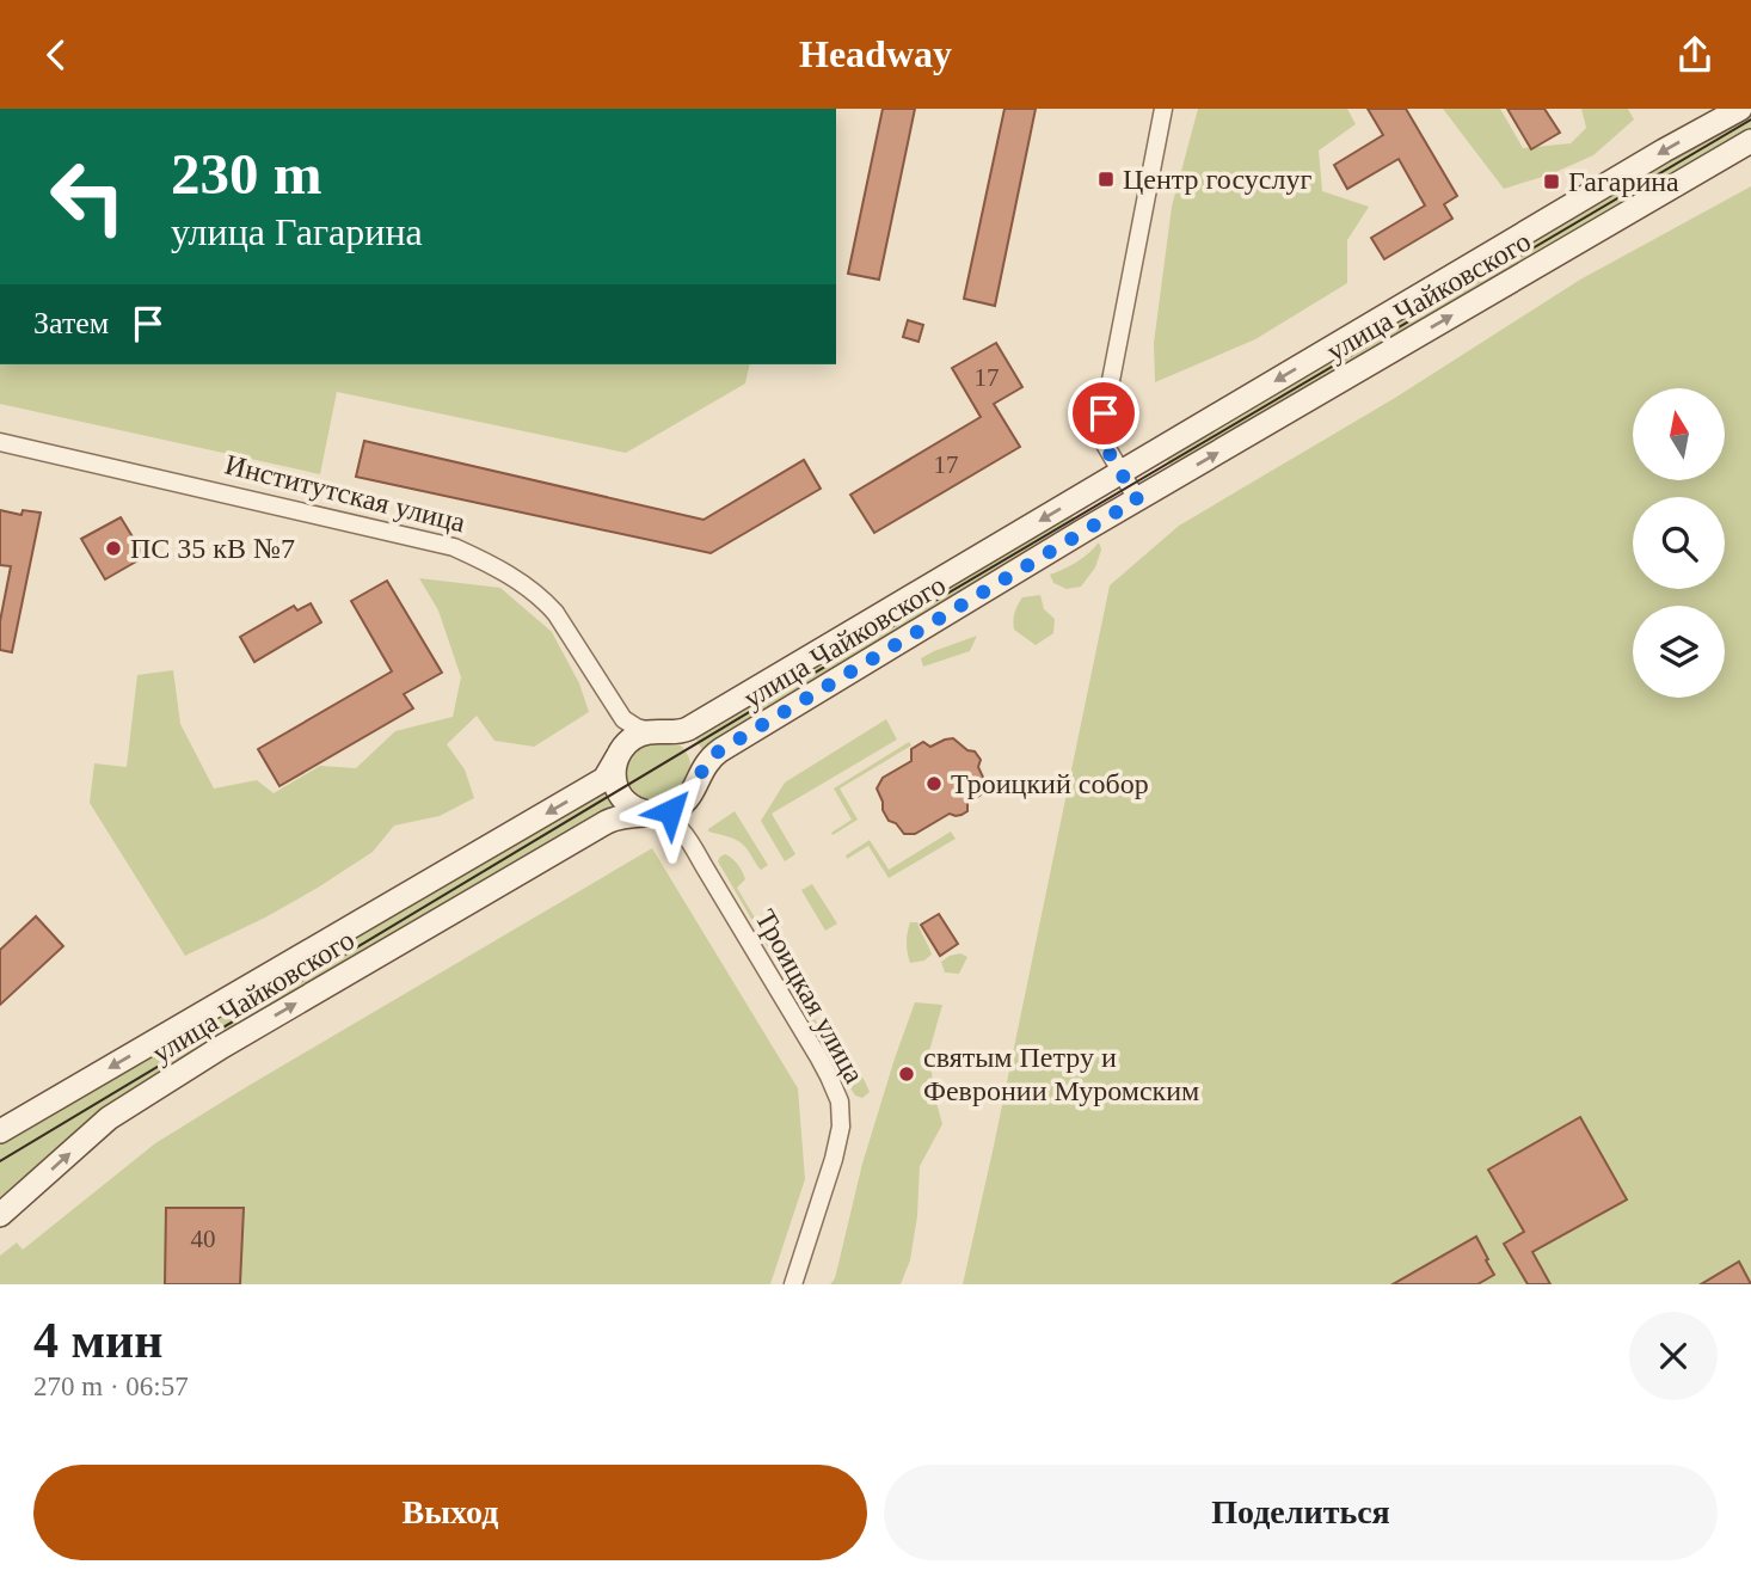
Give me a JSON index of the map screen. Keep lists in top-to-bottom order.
{
  "streets": {
    "main road": ["улица Чайковского"],
    "street": ["Институтская улица", "Троицкая улица"]
  },
  "crossings": [
    ["улица Чайковского", "Институтская улица"]
  ],
  "places": {
    "transit": ["Центр госуслуг", "Гагарина"],
    "other": ["ПС 35 кВ №7", "Троицкий собор", "святым Петру и Февронии Муромским"]
  },
  "house_numbers": ["17", "17", "40"],
  "north": "top",
  "page": {
    "header": "Headway",
    "turn": ["230 m", "улица Гагарина"],
    "then": "Затем",
    "heading": ["4 мин", "270 m · 06:57"],
    "buttons": ["Выход", "Поделиться"]
  }
}
